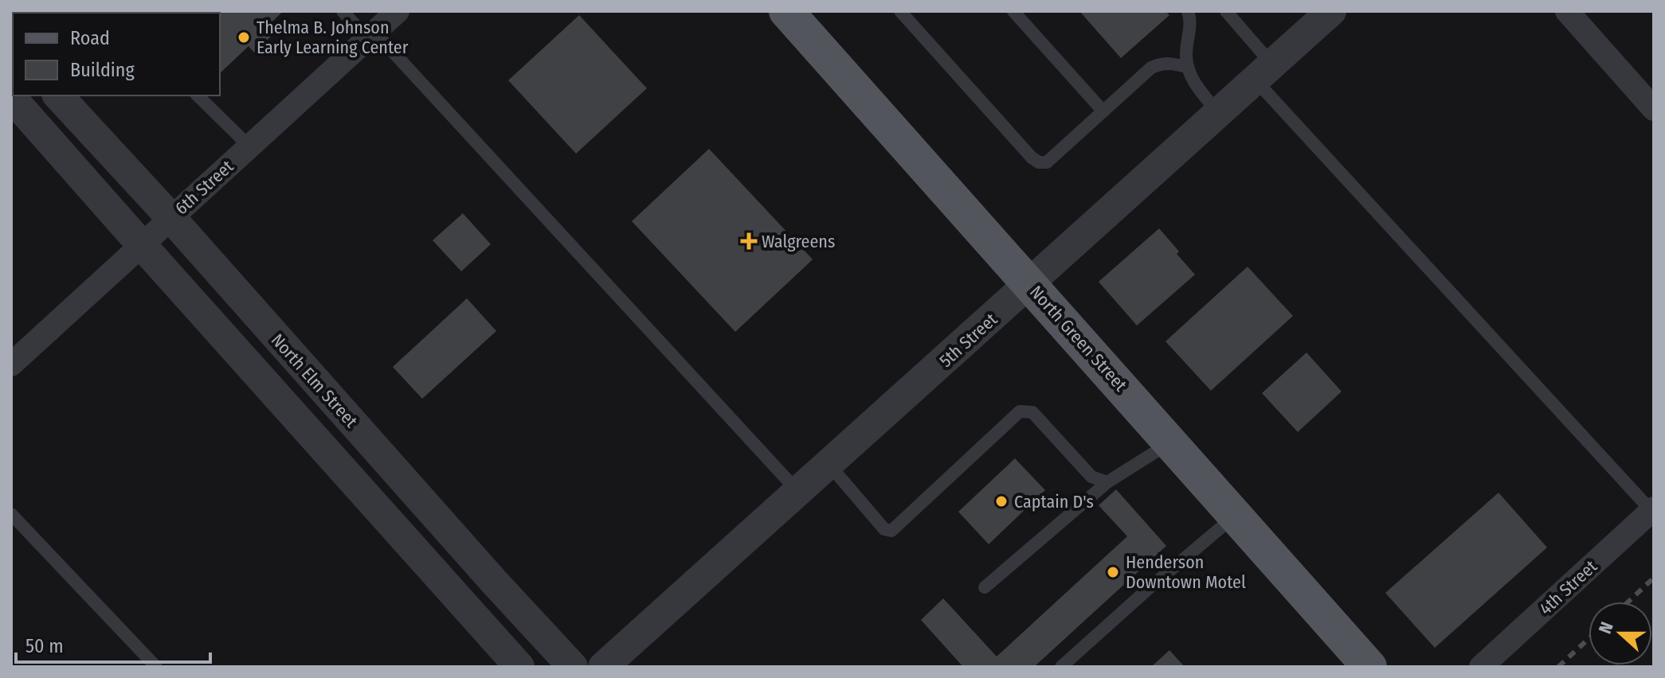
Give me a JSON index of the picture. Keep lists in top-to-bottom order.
{
  "streets": {
    "main road": ["North Green Street"],
    "street": [
      "6th Street",
      "5th Street",
      "North Elm Street",
      "4th Street"
    ]
  },
  "crossings": [
    ["6th Street", "North Elm Street"],
    ["North Green Street", "5th Street"]
  ],
  "places": {
    "other": ["Thelma B. Johnson Early Learning Center", "Captain D's", "Henderson Downtown Motel"],
    "health": ["Walgreens"]
  },
  "legend": ["Road", "Building"],
  "scale_bar": "50 m",
  "north": "left"
}
